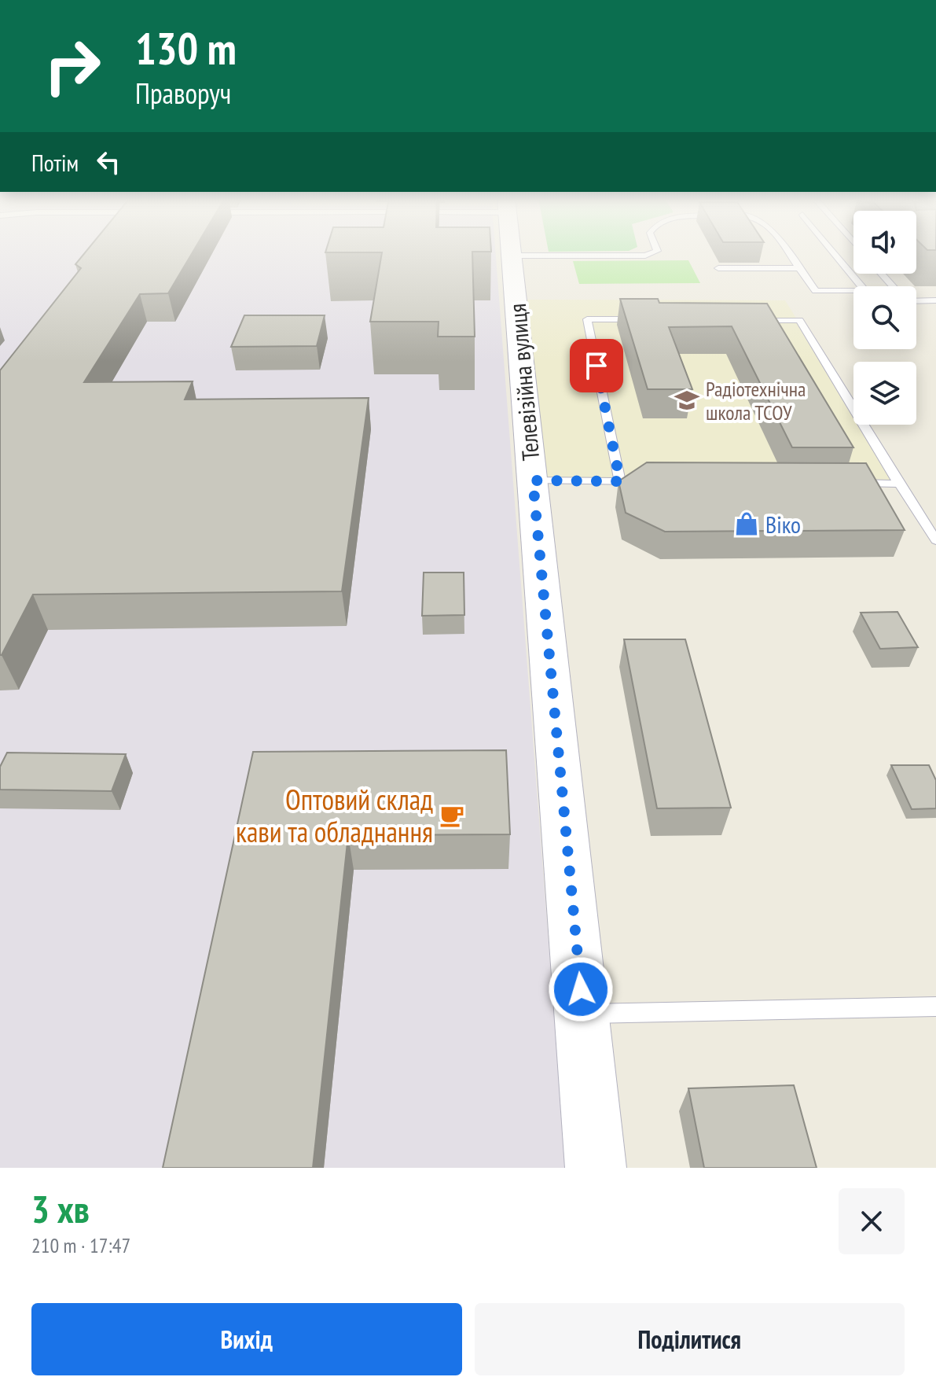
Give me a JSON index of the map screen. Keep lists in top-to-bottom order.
{
  "streets": {
    "street": ["Телевізійна вулиця"]
  },
  "places": {
    "school or university": ["Радіотехнічна школа ТСОУ"],
    "shop": ["Віко"],
    "cafe": ["Оптовий склад кави та обладнання"]
  },
  "page": {
    "turn": ["130 m", "Праворуч"],
    "then": "Потім",
    "heading": ["3 хв", "210 m · 17:47"],
    "buttons": ["Вихід", "Поділитися"]
  }
}
